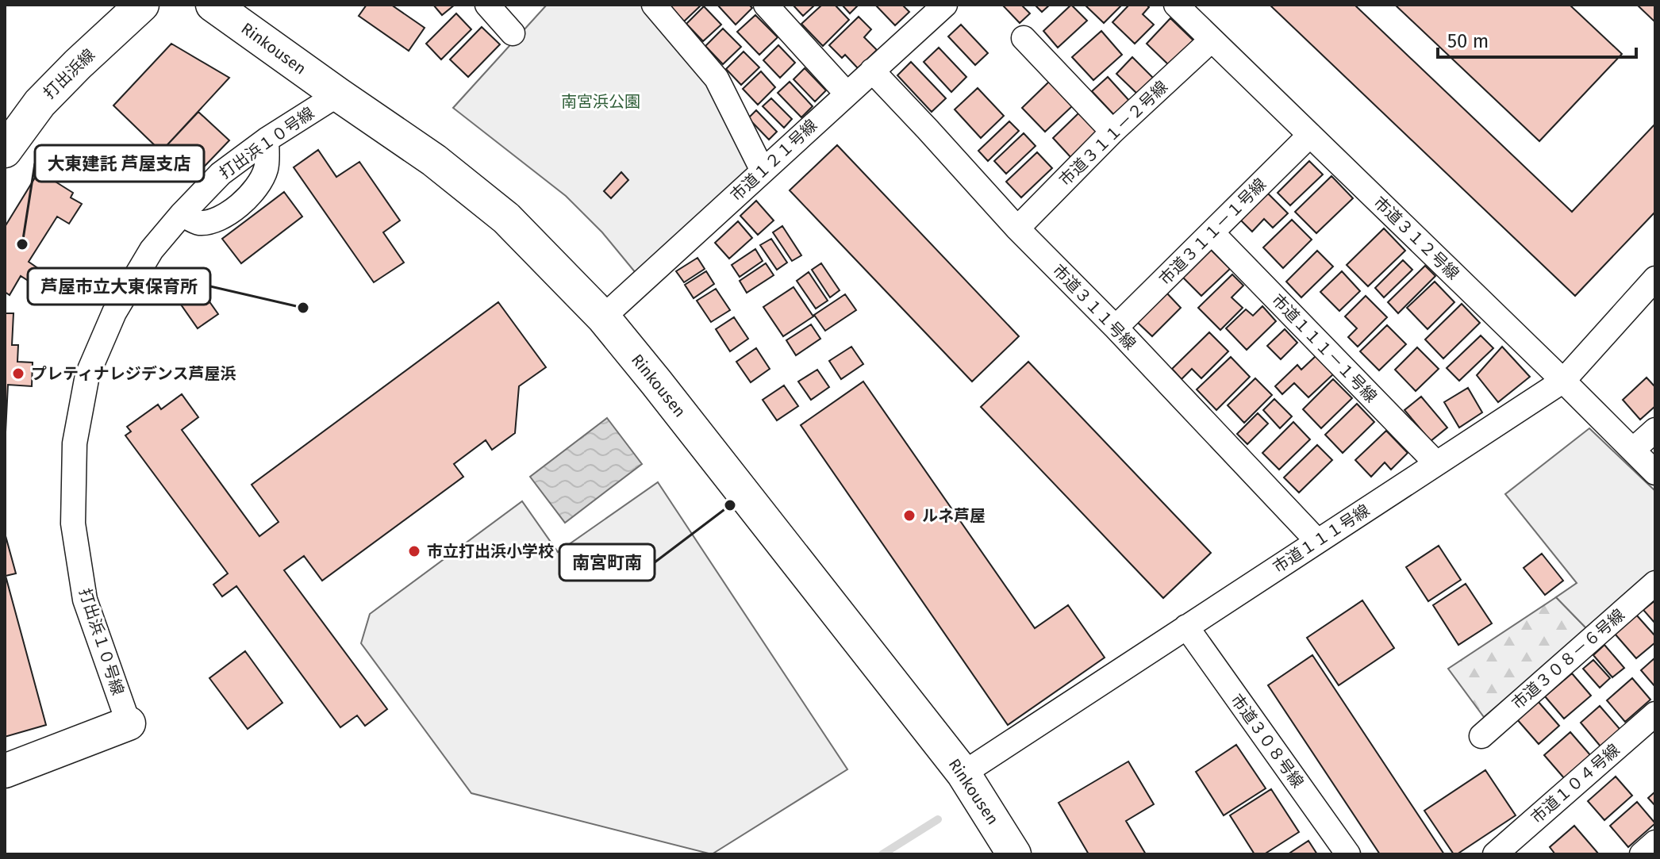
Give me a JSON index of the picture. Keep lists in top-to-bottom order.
{
  "streets": {
    "street": [
      "Rinkousen",
      "打出浜線",
      "市道３１１－２号線",
      "打出浜１０号線",
      "市道１２１号線",
      "市道３１１－１号線",
      "市道３１２号線",
      "市道３１１号線",
      "市道１１１－１号線",
      "市道１１１号線",
      "市道３０８－６号線",
      "市道３０８号線",
      "市道１０４号線"
    ]
  },
  "crossings": [
    ["Rinkousen", "打出浜１０号線"],
    ["Rinkousen", "市道１２１号線"],
    ["Rinkousen", "市道１１１号線"],
    ["市道３１１－２号線", "市道３１２号線"],
    ["市道３１１－２号線", "市道３１１号線"],
    ["市道１２１号線", "市道３１１号線"],
    ["市道３１１－１号線", "市道３１２号線"],
    ["市道３１１－１号線", "市道３１１号線"],
    ["市道３１１－１号線", "市道１１１－１号線"],
    ["市道３１２号線", "市道１１１号線"],
    ["市道３１１号線", "市道１１１号線"],
    ["市道１１１－１号線", "市道１１１号線"],
    ["市道１１１号線", "市道３０８号線"]
  ],
  "parks": ["南宮浜公園"],
  "places": [
    "大東建託 芦屋支店",
    "芦屋市立大東保育所",
    "プレティナレジデンス芦屋浜",
    "南宮町南",
    "ルネ芦屋",
    "市立打出浜小学校"
  ],
  "scale_bar": "50 m"
}
